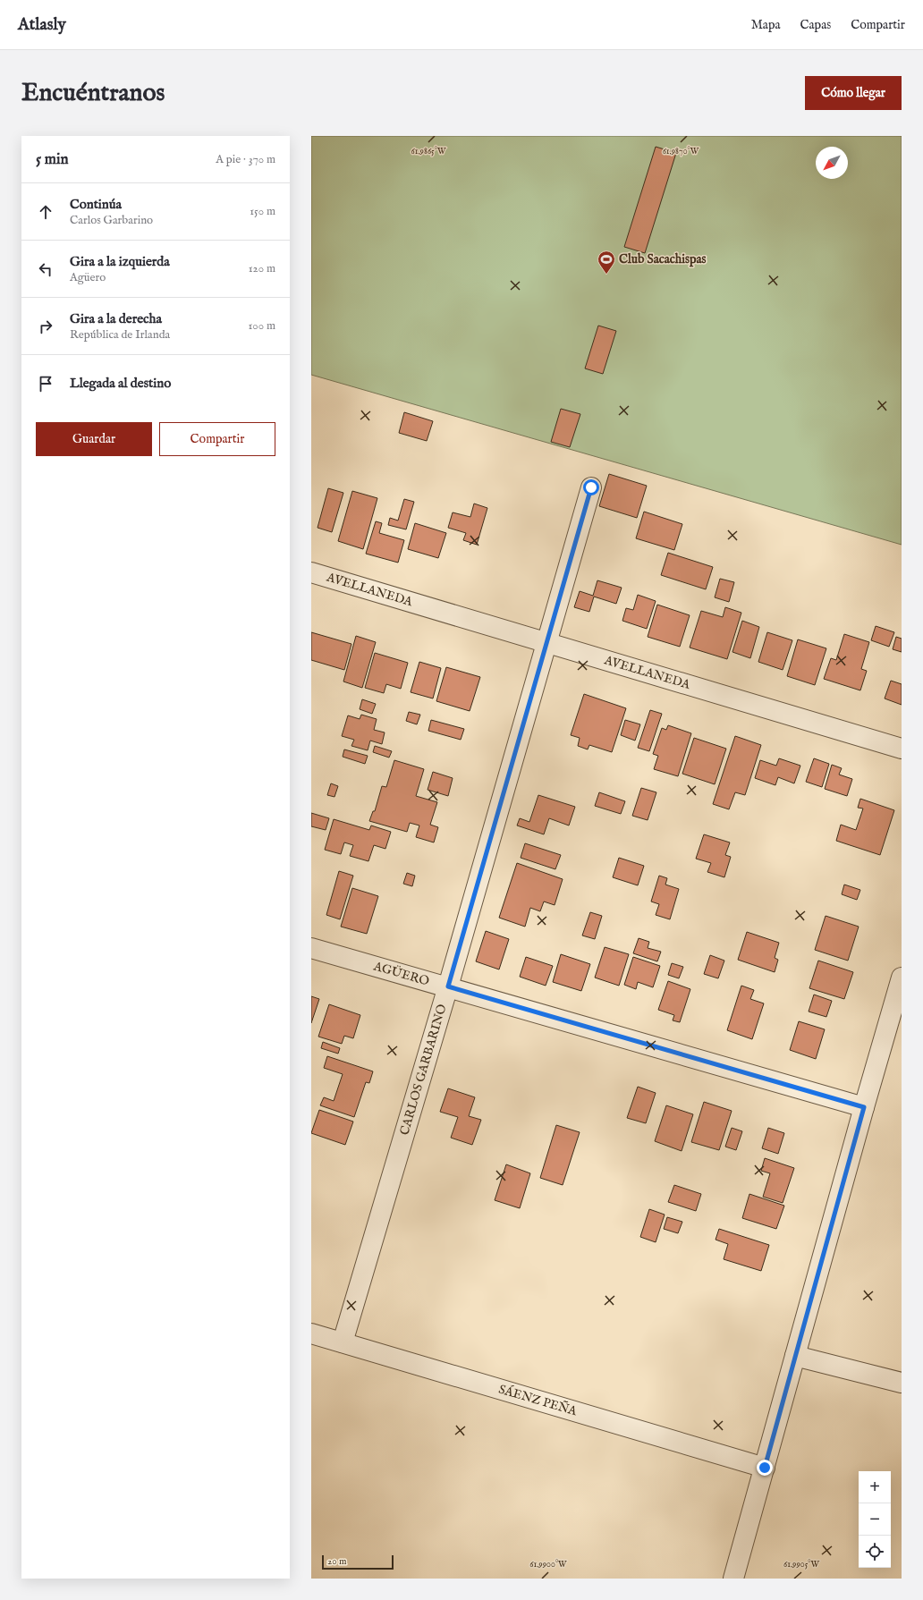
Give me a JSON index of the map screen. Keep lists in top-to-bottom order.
{
  "streets": {
    "street": [
      "AVELLANEDA",
      "AGÜERO",
      "CARLOS GARBARINO",
      "SÁENZ PEÑA"
    ]
  },
  "crossings": [
    ["AVELLANEDA", "CARLOS GARBARINO"],
    ["AGÜERO", "CARLOS GARBARINO"],
    ["CARLOS GARBARINO", "SÁENZ PEÑA"]
  ],
  "places": {
    "sports": ["Club Sacachispas"]
  },
  "scale_bar": "20 m",
  "north": "bottom left",
  "page": {
    "header": "Atlasly",
    "nav": ["Mapa", "Capas", "Compartir"],
    "buttons": [
      "Cómo llegar",
      ["Guardar", "Compartir"]
    ],
    "title": "Encuéntranos",
    "heading": ["5 min", "A pie · 370 m"],
    "list": [
      ["Continúa", "Carlos Garbarino", "150 m"],
      ["Gira a la izquierda", "Agüero", "120 m"],
      ["Gira a la derecha", "República de Irlanda", "100 m"],
      "Llegada al destino"
    ],
    "map_buttons": ["+", "−"],
    "scale": "20 m"
  },
  "coordinates": [
    "61.9865°W",
    "61.9870°W",
    "61.9900°W",
    "61.9905°W"
  ]
}
